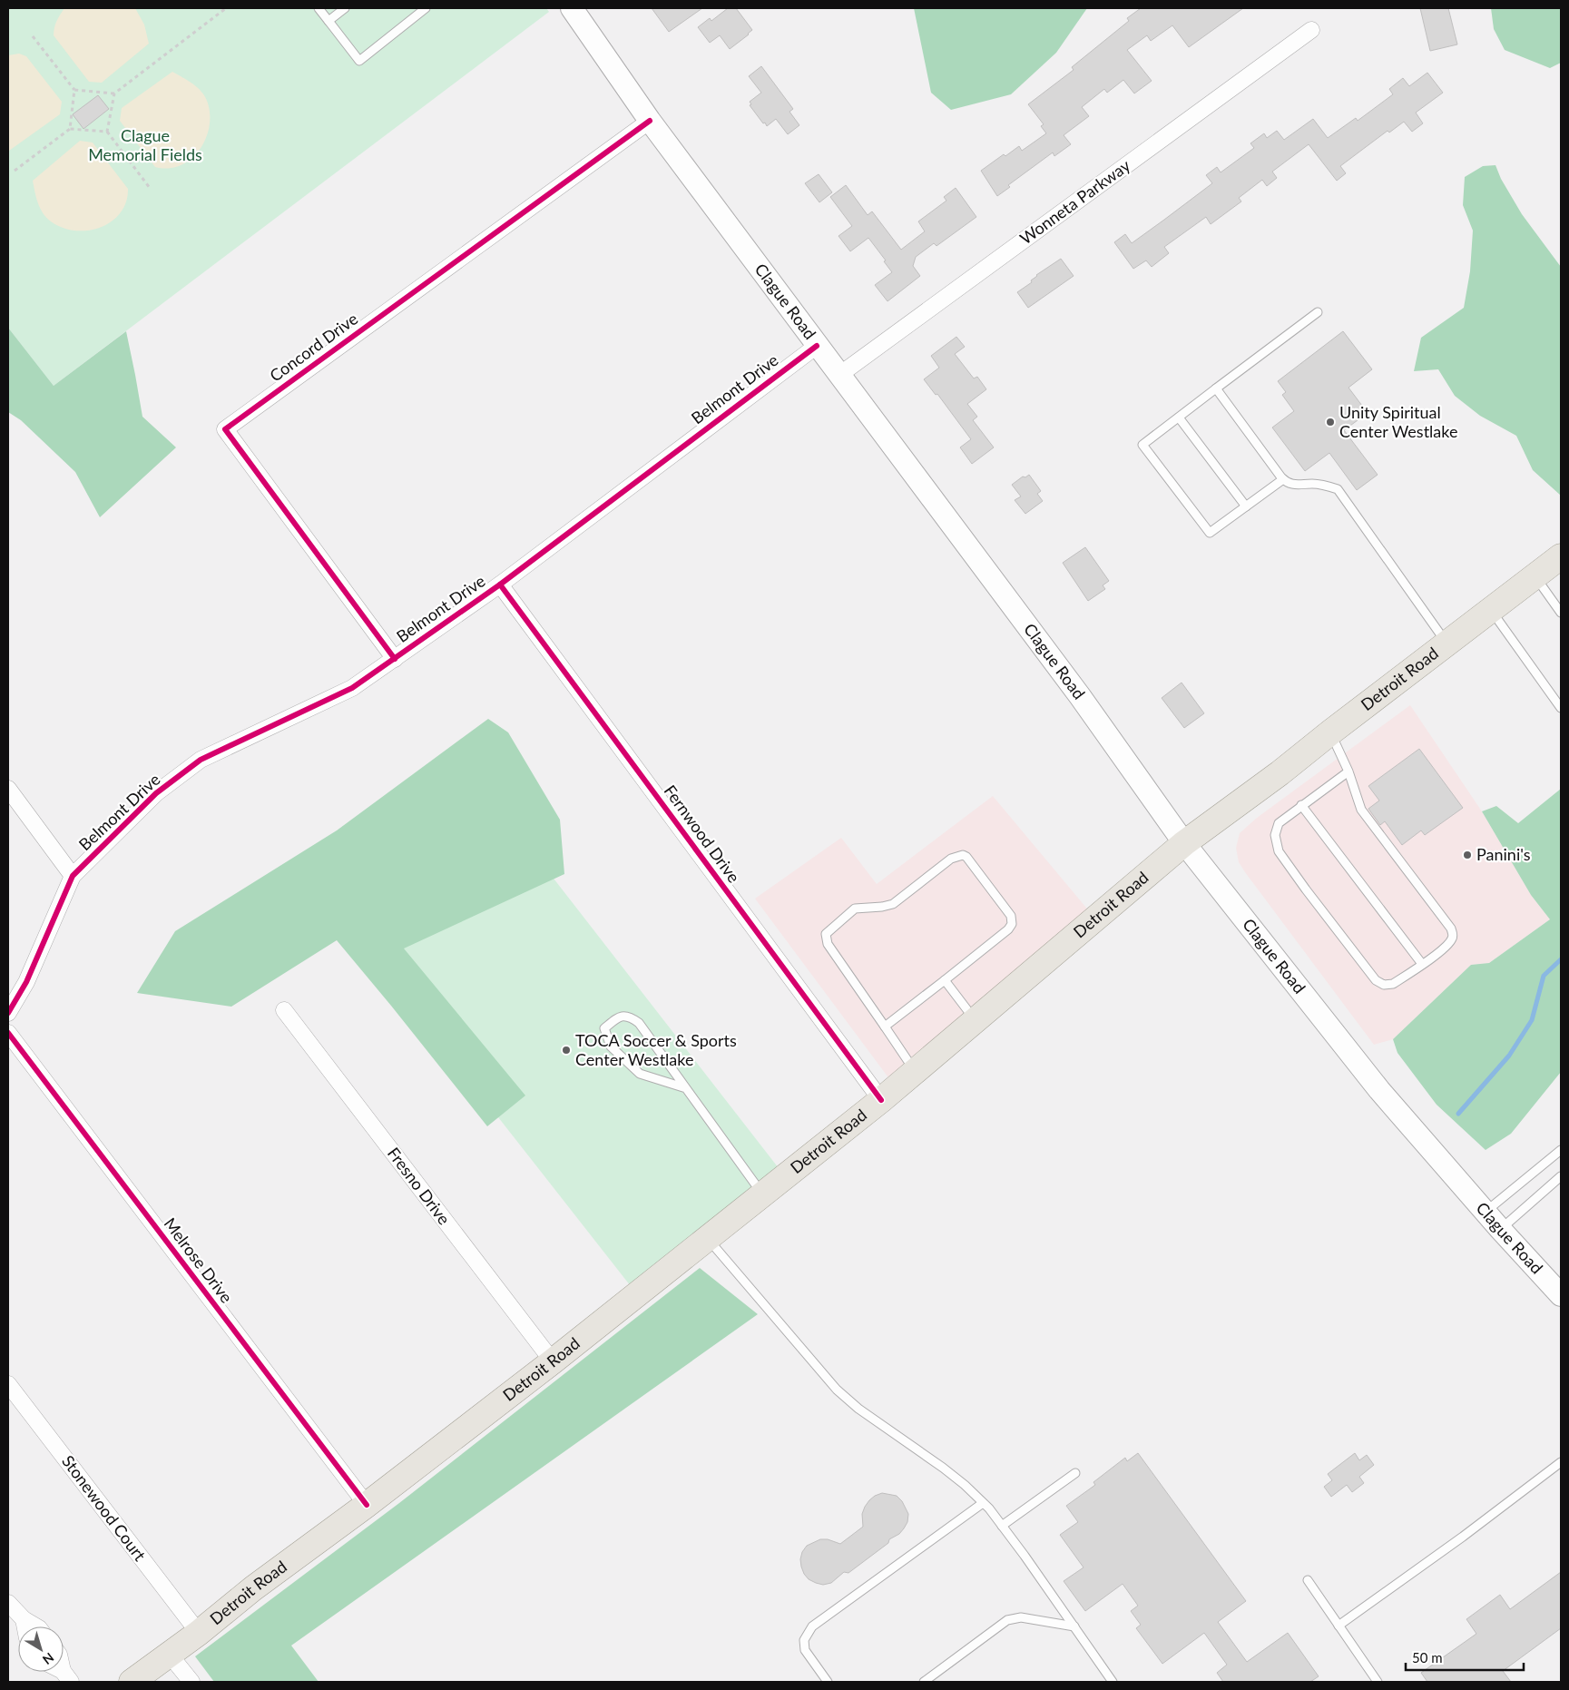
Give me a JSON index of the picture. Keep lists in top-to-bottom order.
{
  "streets": {
    "main road": ["Clague Road", "Detroit Road"],
    "street": [
      "Wonneta Parkway",
      "Concord Drive",
      "Belmont Drive",
      "Fernwood Drive",
      "Fresno Drive",
      "Melrose Drive",
      "Stonewood Court"
    ]
  },
  "crossings": [
    ["Wonneta Parkway", "Clague Road"],
    ["Clague Road", "Concord Drive"],
    ["Clague Road", "Belmont Drive"],
    ["Clague Road", "Detroit Road"],
    ["Concord Drive", "Belmont Drive"],
    ["Belmont Drive", "Fernwood Drive"],
    ["Detroit Road", "Fernwood Drive"],
    ["Detroit Road", "Fresno Drive"],
    ["Detroit Road", "Melrose Drive"],
    ["Detroit Road", "Stonewood Court"]
  ],
  "parks": ["Clague Memorial Fields"],
  "places": ["Unity Spiritual Center Westlake", "Panini's", "TOCA Soccer & Sports Center Westlake"],
  "scale_bar": "50 m",
  "north": "bottom right"
}
